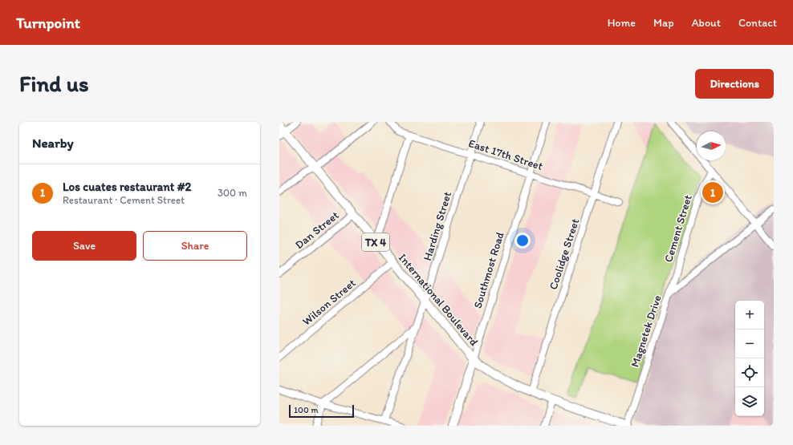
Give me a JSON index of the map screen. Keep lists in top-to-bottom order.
{
  "streets": {
    "main road": ["TX 4", "Southmost Road", "International Boulevard"],
    "street": [
      "East 17th Street",
      "Harding Street",
      "Cement Street",
      "Dan Street",
      "Coolidge Street",
      "Wilson Street",
      "Magnetek Drive"
    ]
  },
  "crossings": [
    ["East 17th Street", "Harding Street"],
    ["East 17th Street", "Coolidge Street"],
    ["East 17th Street", "Southmost Road"],
    ["Harding Street", "International Boulevard"],
    ["Cement Street", "Magnetek Drive"],
    ["Dan Street", "International Boulevard"],
    ["Coolidge Street", "International Boulevard"],
    ["Southmost Road", "International Boulevard"],
    ["International Boulevard", "Wilson Street"],
    ["International Boulevard", "Magnetek Drive"]
  ],
  "scale_bar": "100 m",
  "north": "right",
  "page": {
    "header": "Turnpoint",
    "nav": [
      "Home",
      "Map",
      "About",
      "Contact"
    ],
    "buttons": [
      "Directions",
      ["Save", "Share"]
    ],
    "title": "Find us",
    "heading": "Nearby",
    "list": [
      {
        "mark": "1",
        "name": "Los cuates restaurant #2",
        "note": "Restaurant · Cement Street",
        "value": "300 m"
      }
    ],
    "pins": "1",
    "map_buttons": ["+", "−"],
    "scale": "100 m"
  }
}
